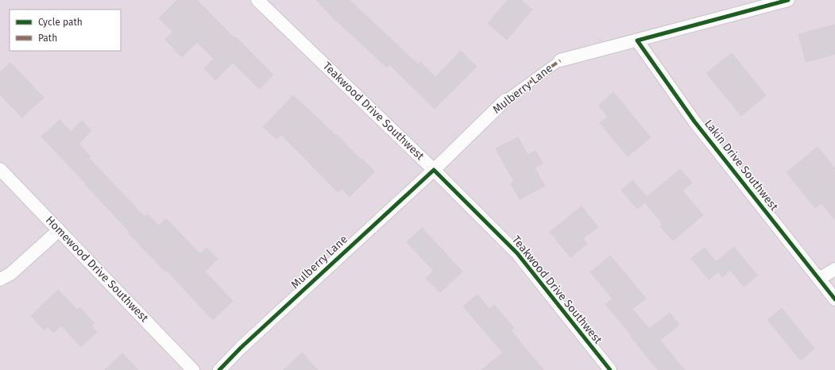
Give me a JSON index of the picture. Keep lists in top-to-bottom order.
{
  "streets": {
    "street": [
      "Mulberry Lane",
      "Teakwood Drive Southwest",
      "Lakin Drive Southwest",
      "Homewood Drive Southwest"
    ]
  },
  "crossings": [
    ["Mulberry Lane", "Teakwood Drive Southwest"],
    ["Mulberry Lane", "Lakin Drive Southwest"]
  ],
  "legend": ["Cycle path", "Path"]
}
